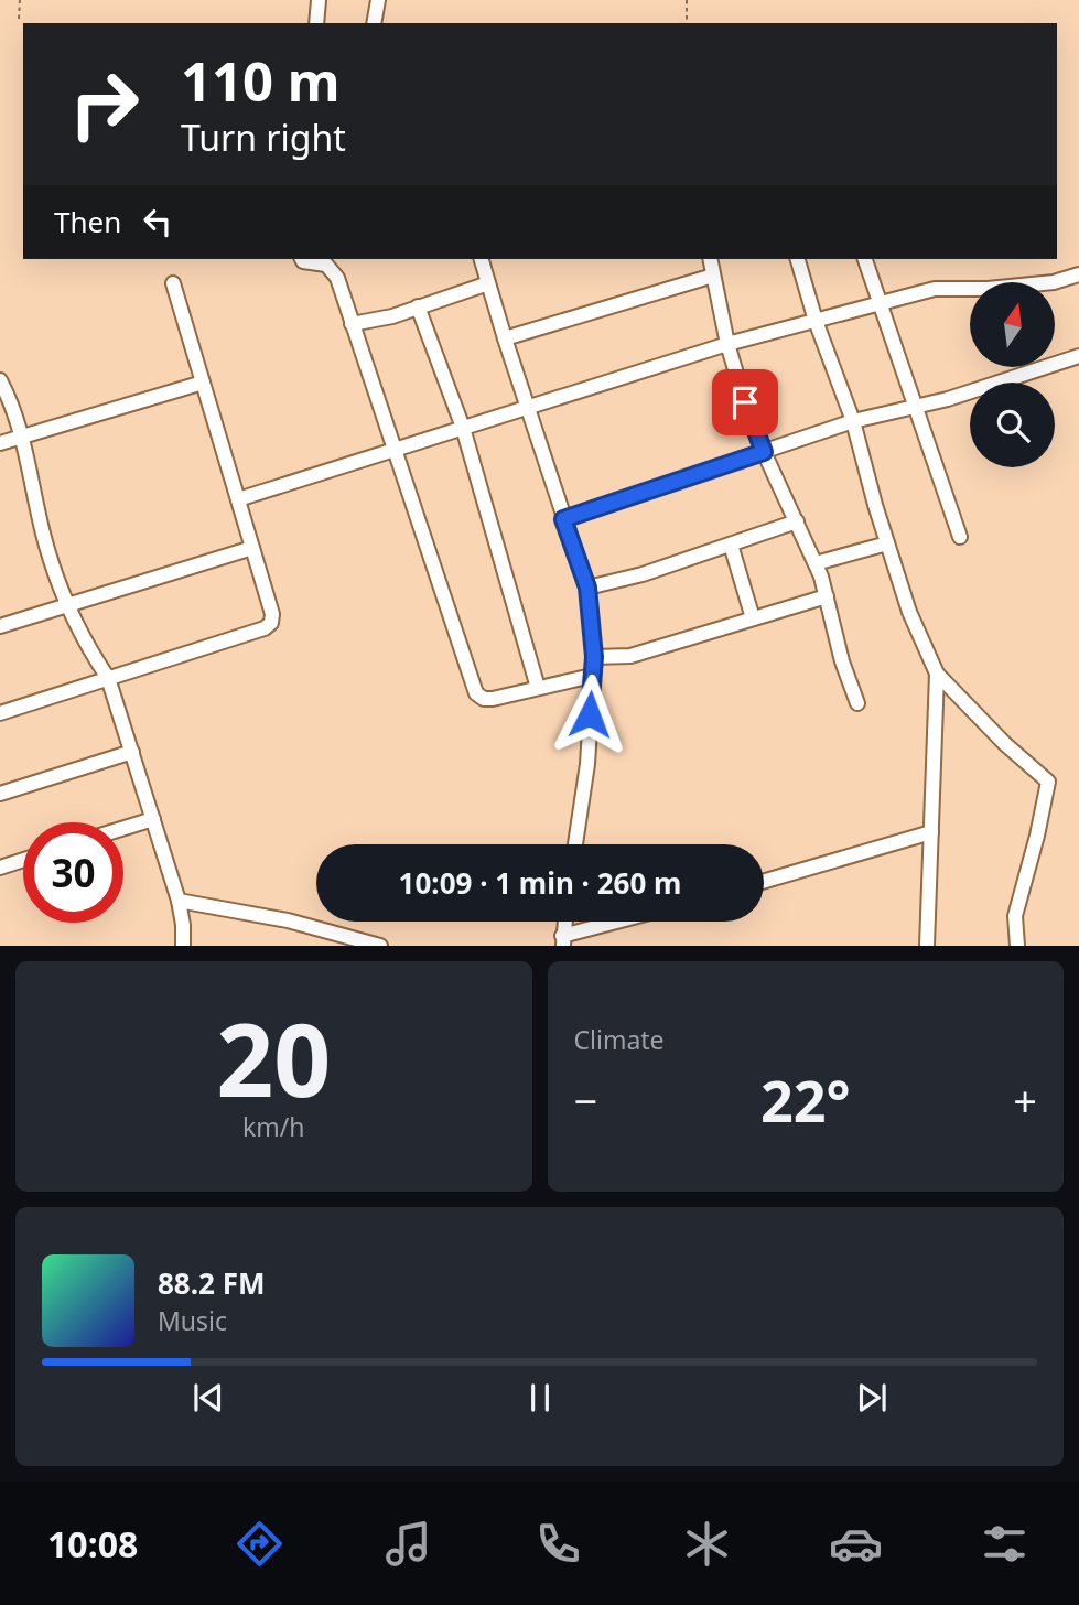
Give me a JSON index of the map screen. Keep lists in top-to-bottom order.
{
  "north": "top",
  "page": {
    "turn": ["110 m", "Turn right"],
    "then": "Then",
    "limit": "30",
    "trip": "10:09 · 1 min · 260 m",
    "tile": [
      ["20", "km/h"],
      "Climate"
    ],
    "heat": ["−", "22°", "+"],
    "song": ["88.2 FM", "Music"],
    "tabs": "10:08"
  }
}
